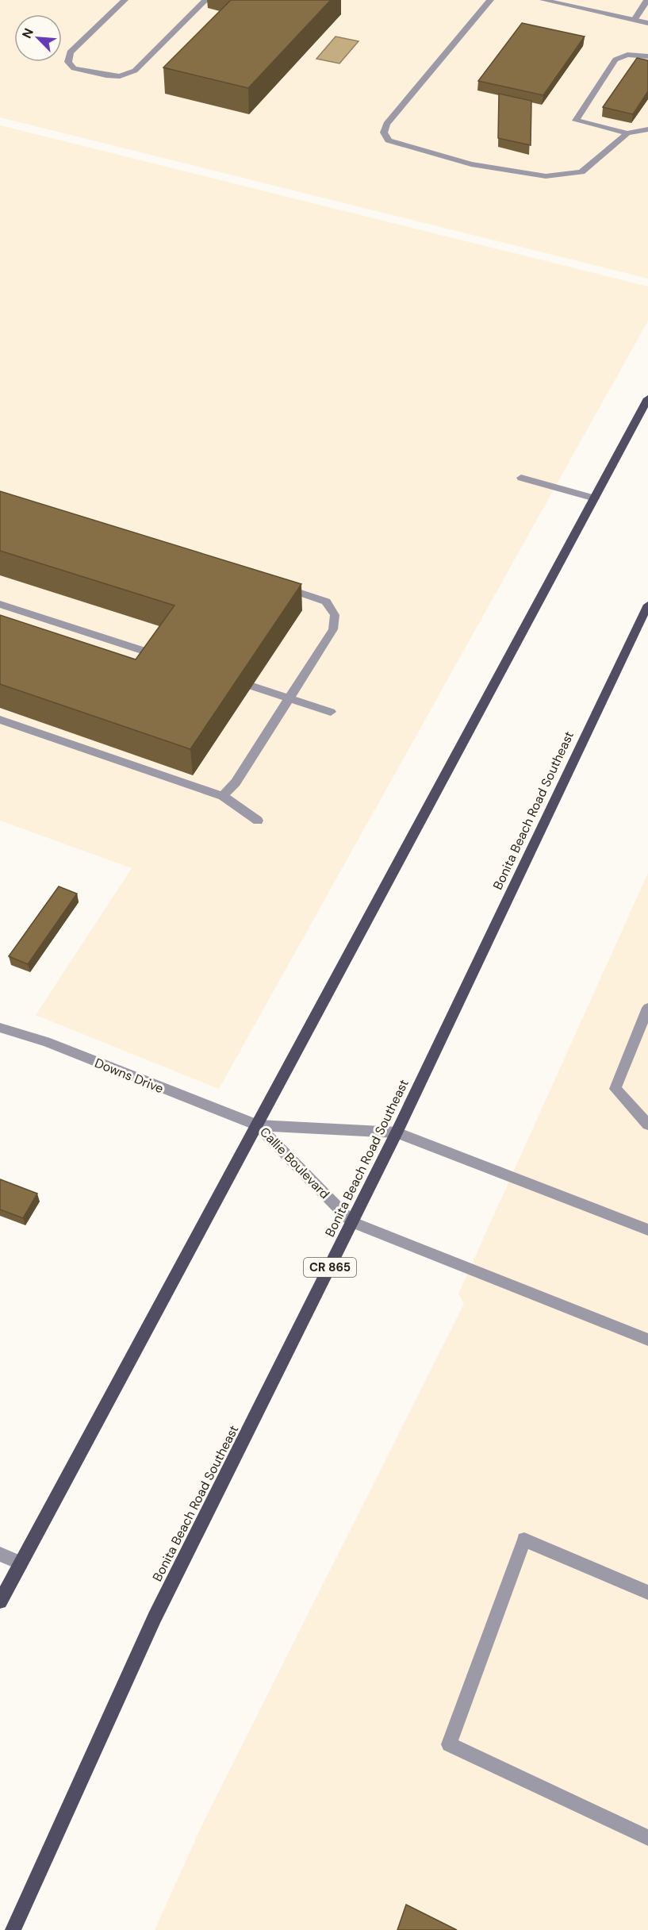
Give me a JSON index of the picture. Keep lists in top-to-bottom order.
{
  "streets": {
    "main road": ["Bonita Beach Road Southeast", "CR 865"],
    "street": ["Downs Drive", "Callie Boulevard"]
  },
  "crossings": [
    ["Bonita Beach Road Southeast", "Callie Boulevard"],
    ["Downs Drive", "Callie Boulevard"]
  ],
  "north": "top left"
}
